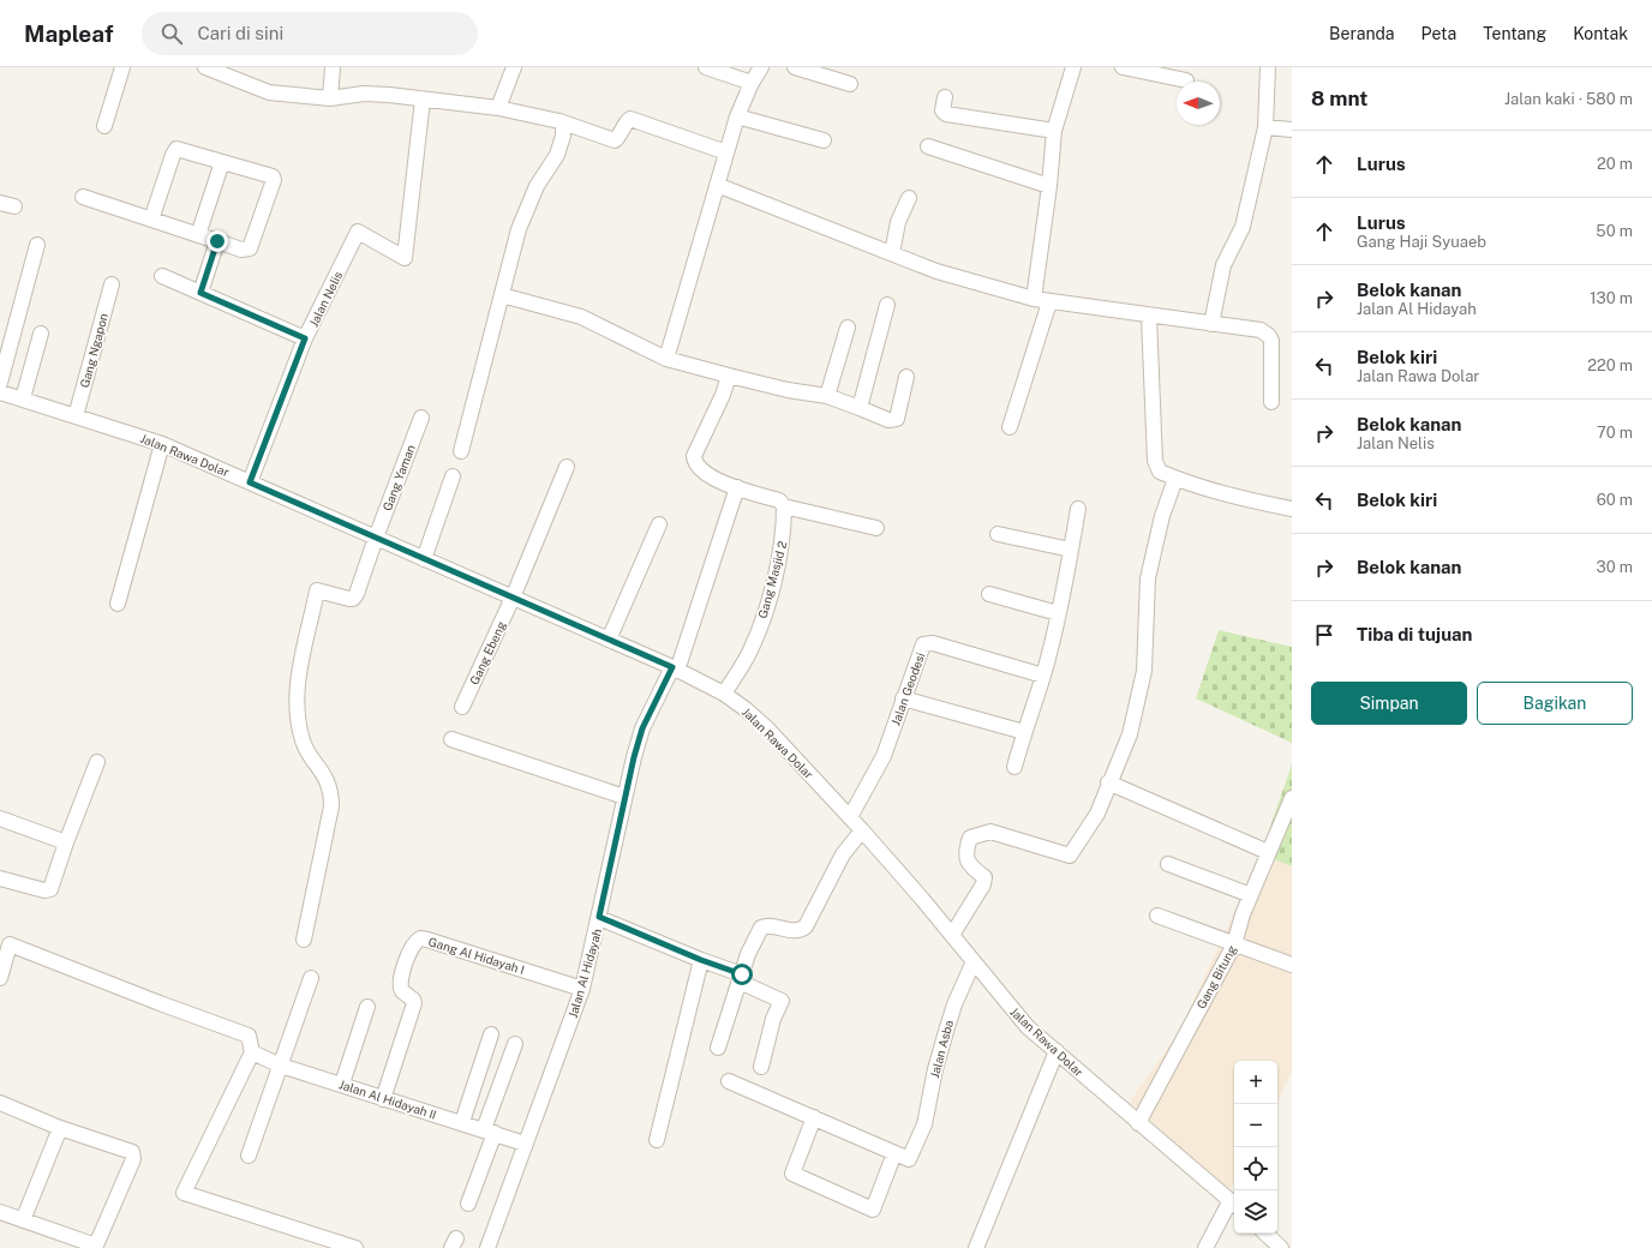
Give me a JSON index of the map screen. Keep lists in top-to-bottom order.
{
  "streets": {
    "street": [
      "Jalan Nelis",
      "Gang Ngapon",
      "Jalan Rawa Dolar",
      "Gang Yaman",
      "Gang Masjid 2",
      "Gang Ebeng",
      "Jalan Geodesi",
      "Gang Al Hidayah I",
      "Jalan Al Hidayah",
      "Gang Bitung",
      "Jalan Asba",
      "Jalan Al Hidayah II"
    ]
  },
  "crossings": [
    ["Jalan Nelis", "Jalan Rawa Dolar"],
    ["Gang Ngapon", "Jalan Rawa Dolar"],
    ["Jalan Rawa Dolar", "Gang Yaman"],
    ["Jalan Rawa Dolar", "Gang Masjid 2"],
    ["Jalan Rawa Dolar", "Gang Ebeng"],
    ["Jalan Rawa Dolar", "Jalan Geodesi"],
    ["Jalan Rawa Dolar", "Jalan Al Hidayah"],
    ["Jalan Rawa Dolar", "Gang Bitung"],
    ["Jalan Rawa Dolar", "Jalan Asba"],
    ["Gang Al Hidayah I", "Jalan Al Hidayah"],
    ["Gang Al Hidayah I", "Jalan Al Hidayah II"],
    ["Jalan Al Hidayah", "Jalan Al Hidayah II"]
  ],
  "north": "left",
  "page": {
    "header": "Mapleaf",
    "search": "Cari di sini",
    "nav": [
      "Beranda",
      "Peta",
      "Tentang",
      "Kontak"
    ],
    "heading": ["8 mnt", "Jalan kaki · 580 m"],
    "list": [
      ["Lurus", "20 m"],
      ["Lurus", "Gang Haji Syuaeb", "50 m"],
      ["Belok kanan", "Jalan Al Hidayah", "130 m"],
      ["Belok kiri", "Jalan Rawa Dolar", "220 m"],
      ["Belok kanan", "Jalan Nelis", "70 m"],
      ["Belok kiri", "60 m"],
      ["Belok kanan", "30 m"],
      "Tiba di tujuan"
    ],
    "buttons": ["Simpan", "Bagikan"],
    "map_buttons": ["+", "−"]
  }
}
